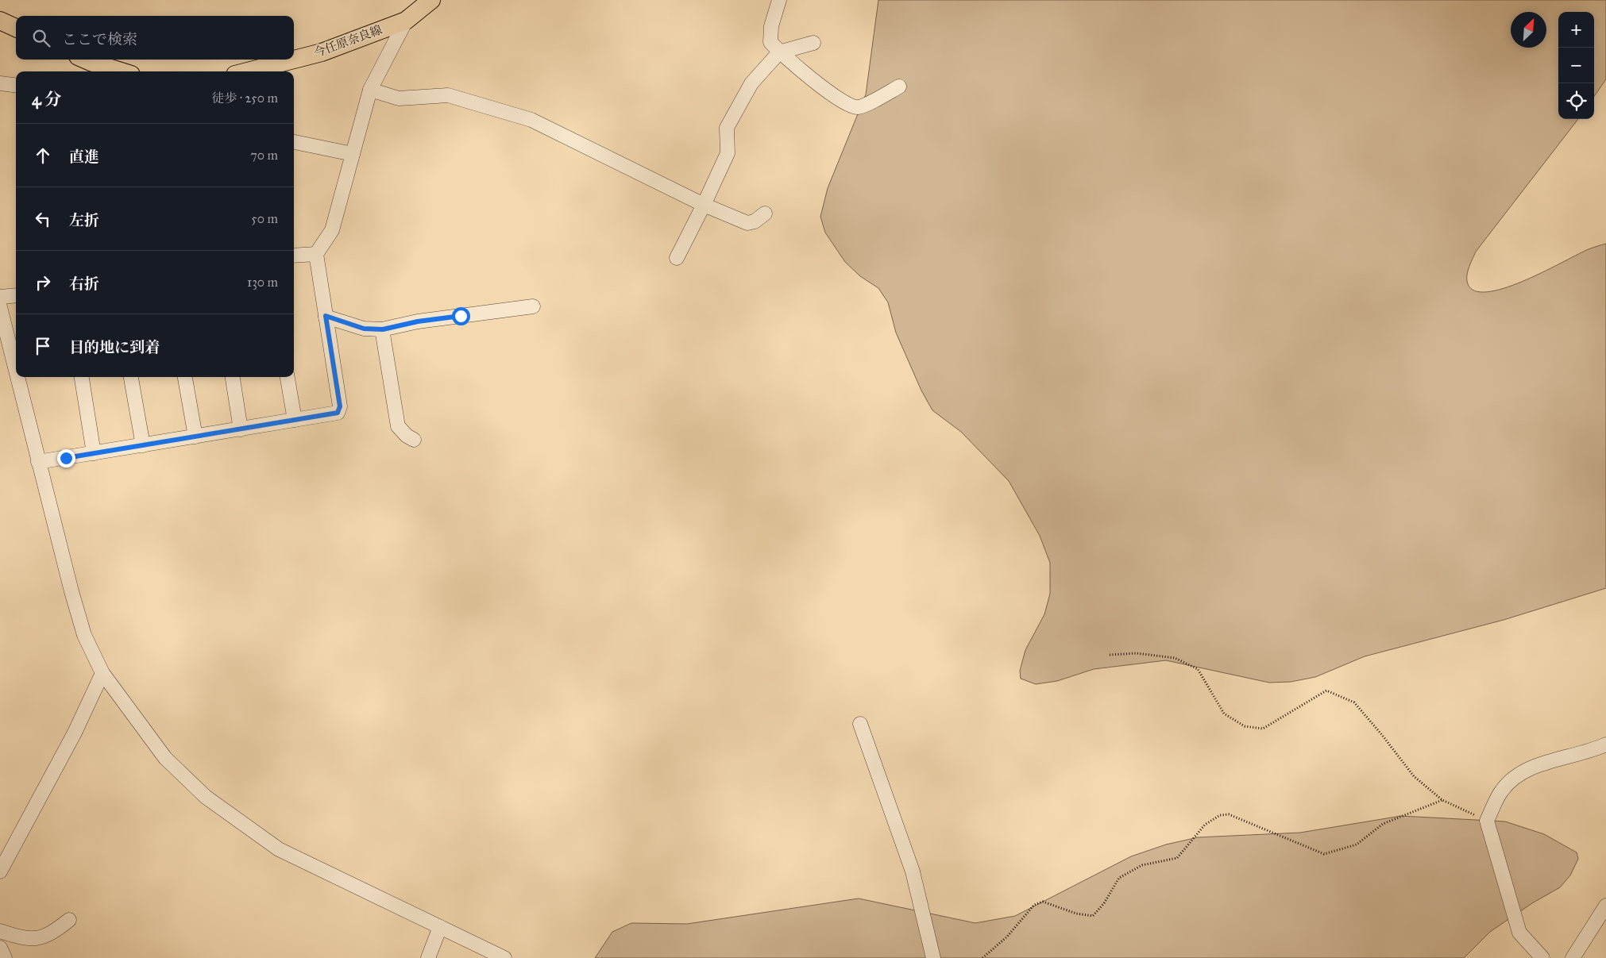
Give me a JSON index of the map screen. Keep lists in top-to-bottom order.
{
  "streets": {
    "main road": ["今任原奈良線"]
  },
  "north": "top right",
  "page": {
    "map_buttons": ["+", "−"],
    "search": "ここで検索",
    "heading": ["4 分", "徒歩 · 250 m"],
    "list": [
      ["直進", "70 m"],
      ["左折", "50 m"],
      ["右折", "130 m"],
      "目的地に到着"
    ]
  }
}
